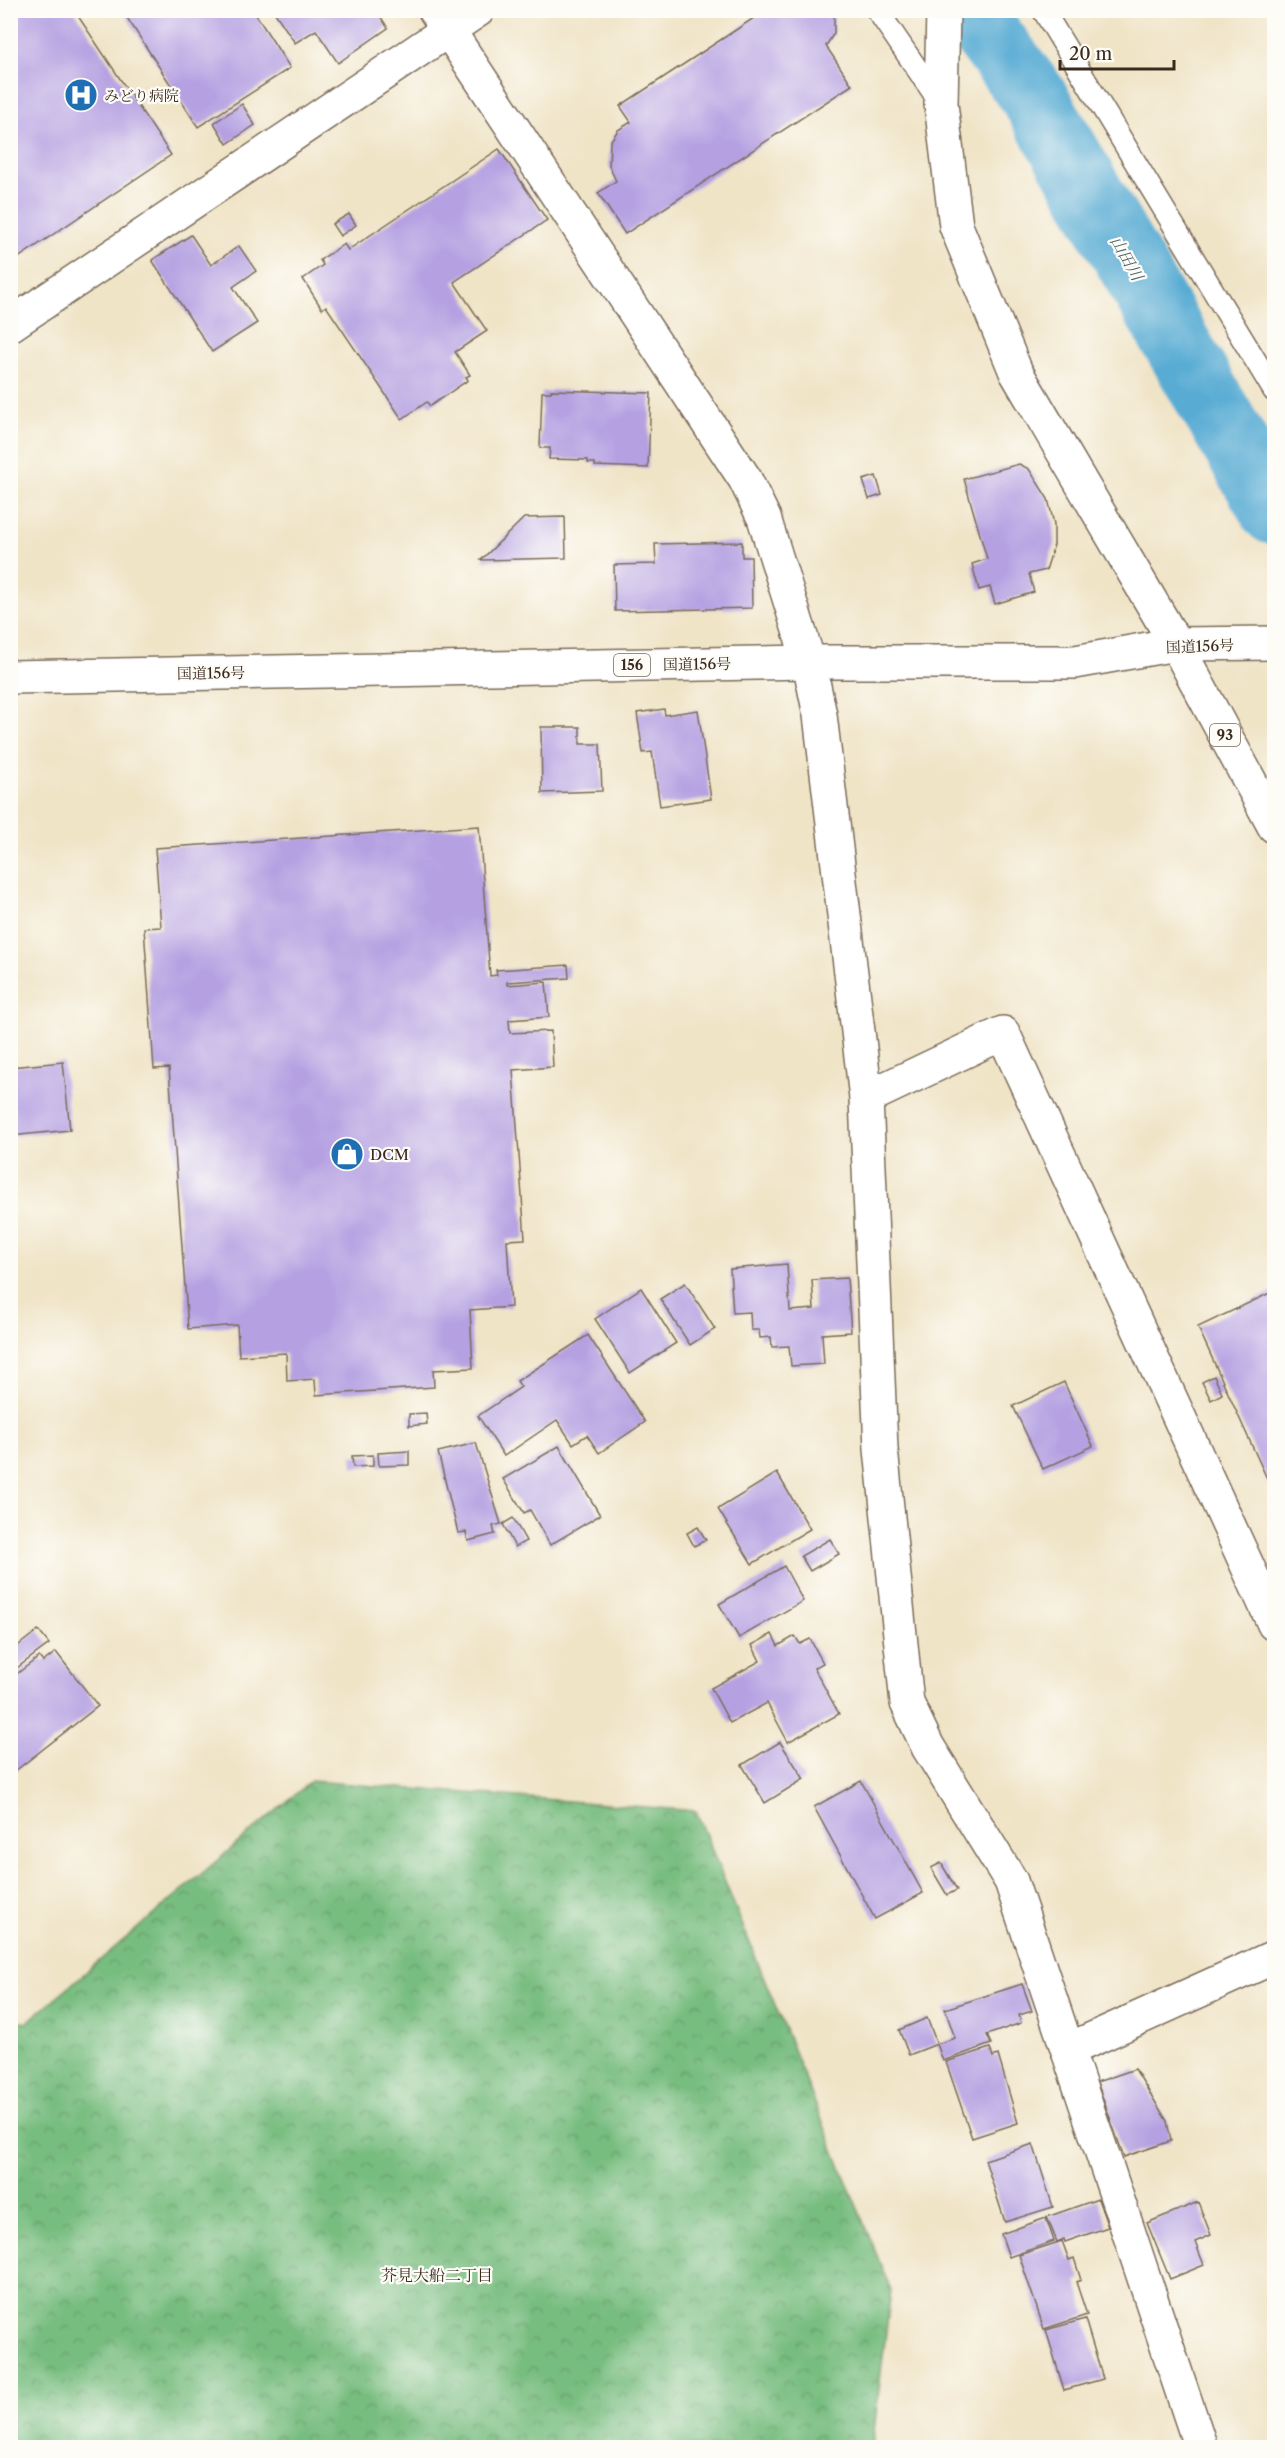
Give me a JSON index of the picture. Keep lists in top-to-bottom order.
{
  "streets": {
    "main road": ["国道156号", "156", "93"]
  },
  "crossings": [
    ["国道156号", "93"]
  ],
  "districts": ["芥見大船二丁目"],
  "water": ["山田川"],
  "places": {
    "hospital": ["みどり病院"],
    "shop": ["DCM"]
  },
  "scale_bar": "20 m"
}
